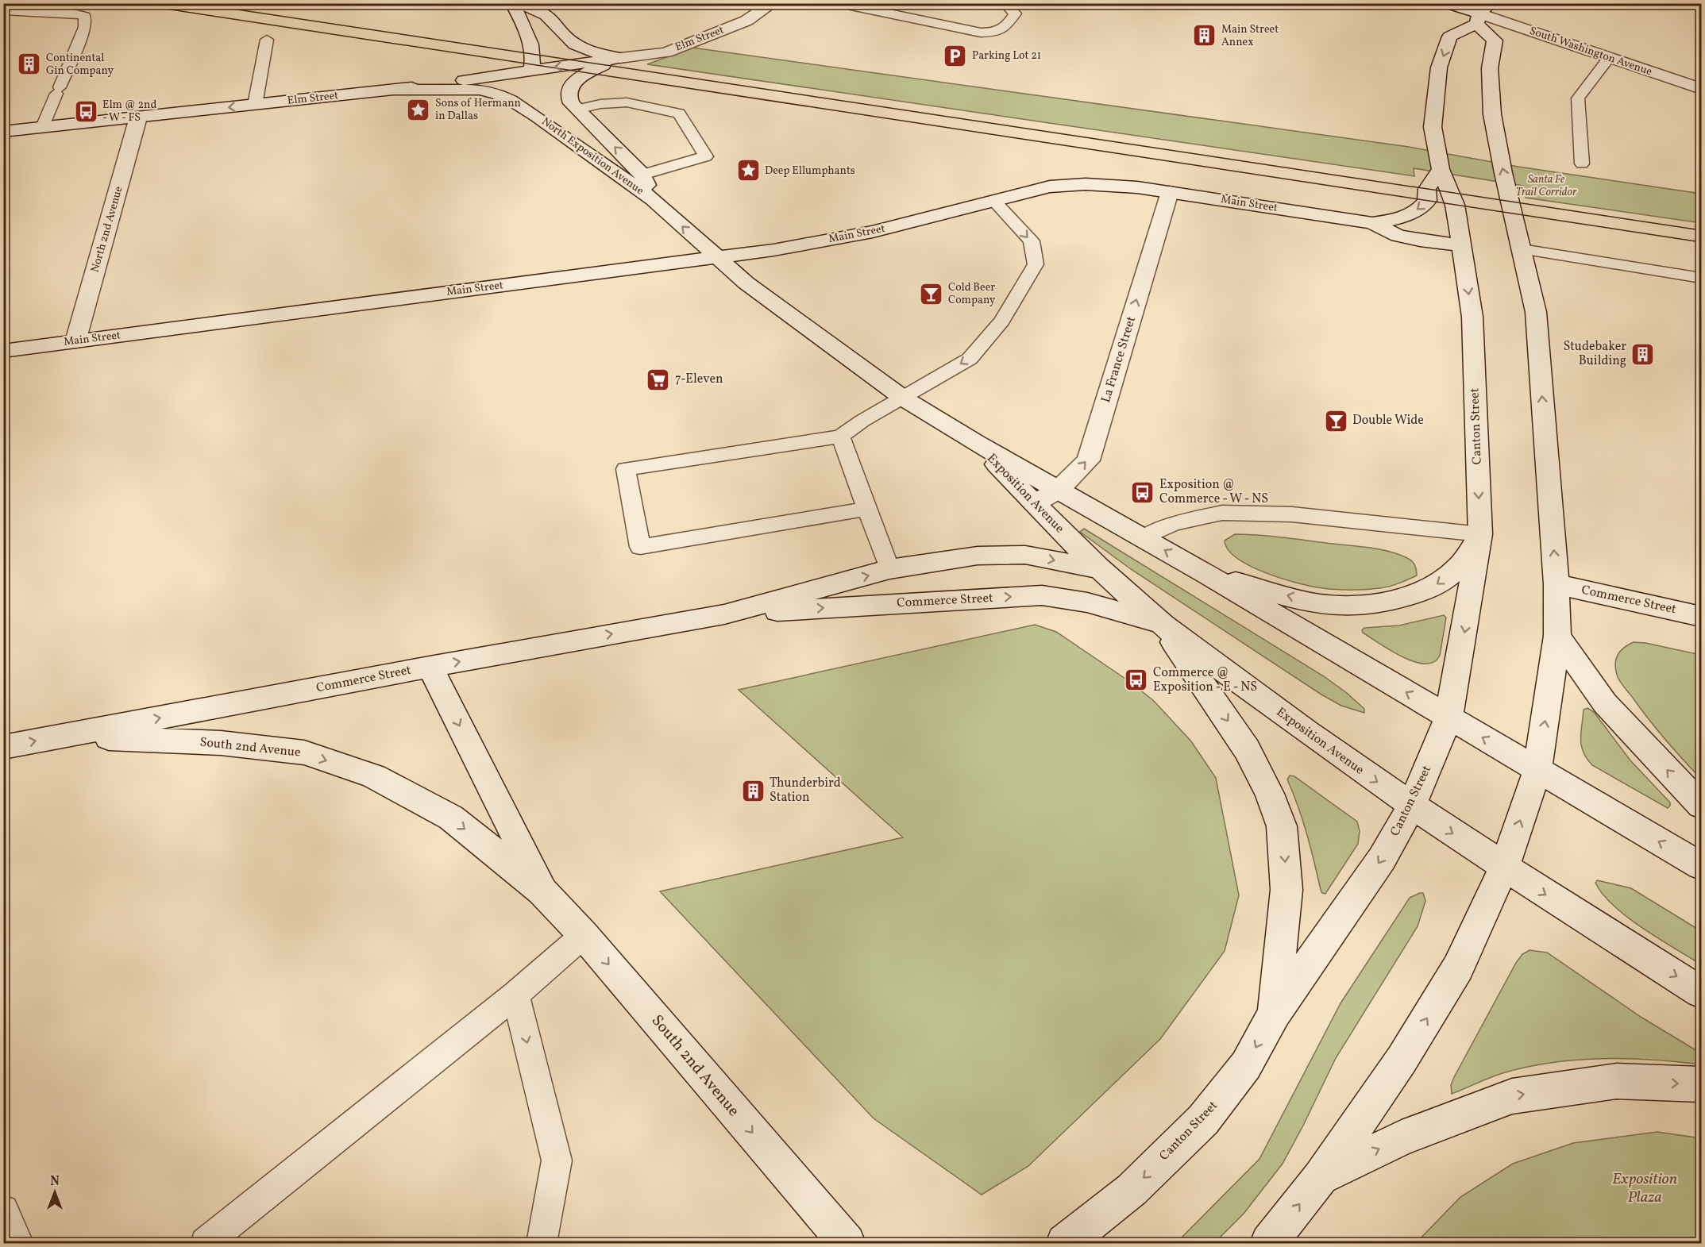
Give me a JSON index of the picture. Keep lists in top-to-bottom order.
{
  "streets": {
    "main road": [
      "Elm Street",
      "South Washington Avenue",
      "North Exposition Avenue",
      "Main Street",
      "North 2nd Avenue",
      "La France Street",
      "Canton Street",
      "Exposition Avenue",
      "Commerce Street",
      "South 2nd Avenue"
    ]
  },
  "crossings": [
    ["Elm Street", "North Exposition Avenue"],
    ["Elm Street", "North 2nd Avenue"],
    ["North Exposition Avenue", "Main Street"],
    ["North Exposition Avenue", "Exposition Avenue"],
    ["Main Street", "North 2nd Avenue"],
    ["Main Street", "La France Street"],
    ["Main Street", "Canton Street"],
    ["Main Street", "Exposition Avenue"],
    ["La France Street", "Exposition Avenue"],
    ["Canton Street", "Exposition Avenue"],
    ["Exposition Avenue", "Commerce Street"],
    ["Commerce Street", "South 2nd Avenue"]
  ],
  "one_way": ["La France Street", "Commerce Street", "South 2nd Avenue"],
  "parks": ["Santa Fe Trail Corridor", "Exposition Plaza"],
  "places": {
    "building": [
      "Main Street Annex",
      "Continental Gin Company",
      "Studebaker Building",
      "Thunderbird Station"
    ],
    "parking": ["Parking Lot 21"],
    "place": ["Sons of Hermann in Dallas", "Deep Ellumphants"],
    "bus stop": ["Elm @ 2nd - W - FS", "Exposition @ Commerce - W - NS", "Commerce @ Exposition - E - NS"],
    "bar": ["Cold Beer Company", "Double Wide"],
    "supermarket": ["7-Eleven"]
  },
  "north": "top"
}
